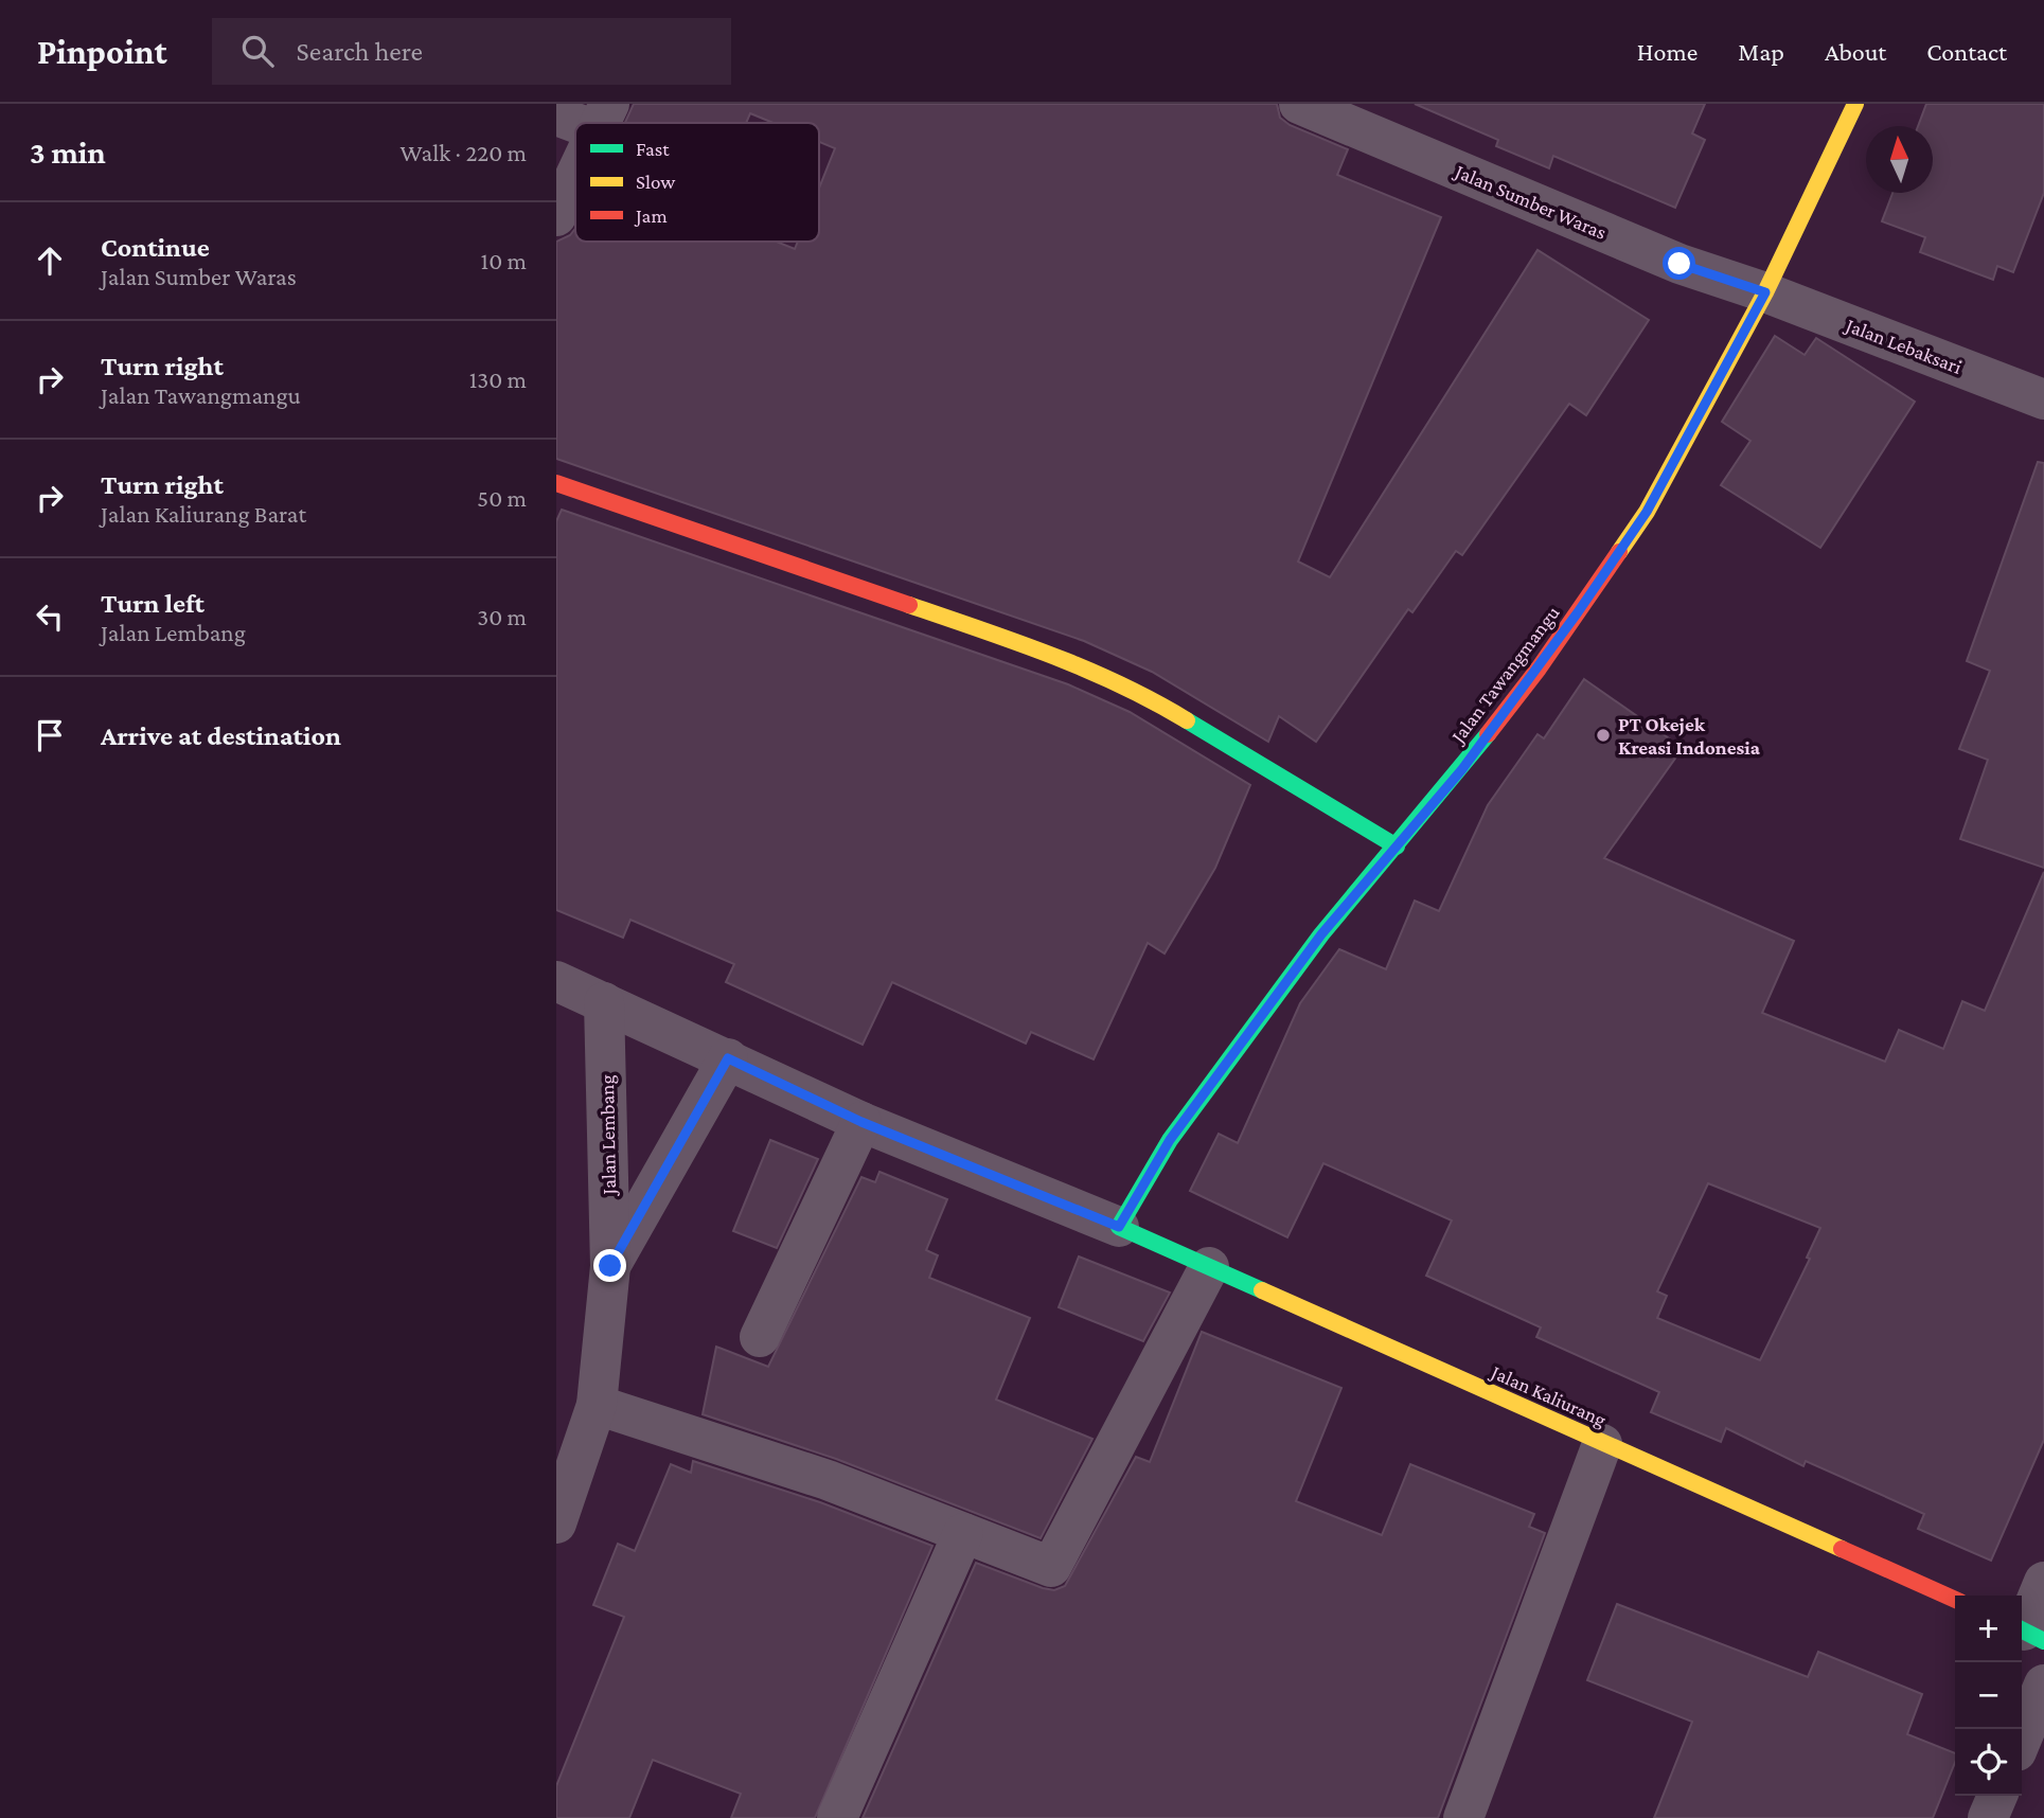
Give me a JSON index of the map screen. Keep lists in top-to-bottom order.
{
  "streets": {
    "main road": ["Jalan Tawangmangu", "Jalan Kaliurang"],
    "street": ["Jalan Sumber Waras", "Jalan Lebaksari", "Jalan Lembang"]
  },
  "crossings": [
    ["Jalan Sumber Waras", "Jalan Lebaksari"],
    ["Jalan Sumber Waras", "Jalan Tawangmangu"],
    ["Jalan Lebaksari", "Jalan Tawangmangu"],
    ["Jalan Tawangmangu", "Jalan Kaliurang"]
  ],
  "places": ["PT Okejek Kreasi Indonesia"],
  "legend": ["Fast", "Slow", "Jam"],
  "north": "top",
  "page": {
    "header": "Pinpoint",
    "search": "Search here",
    "nav": [
      "Home",
      "Map",
      "About",
      "Contact"
    ],
    "heading": ["3 min", "Walk · 220 m"],
    "list": [
      ["Continue", "Jalan Sumber Waras", "10 m"],
      ["Turn right", "Jalan Tawangmangu", "130 m"],
      ["Turn right", "Jalan Kaliurang Barat", "50 m"],
      ["Turn left", "Jalan Lembang", "30 m"],
      "Arrive at destination"
    ],
    "map_buttons": ["+", "−"]
  }
}
